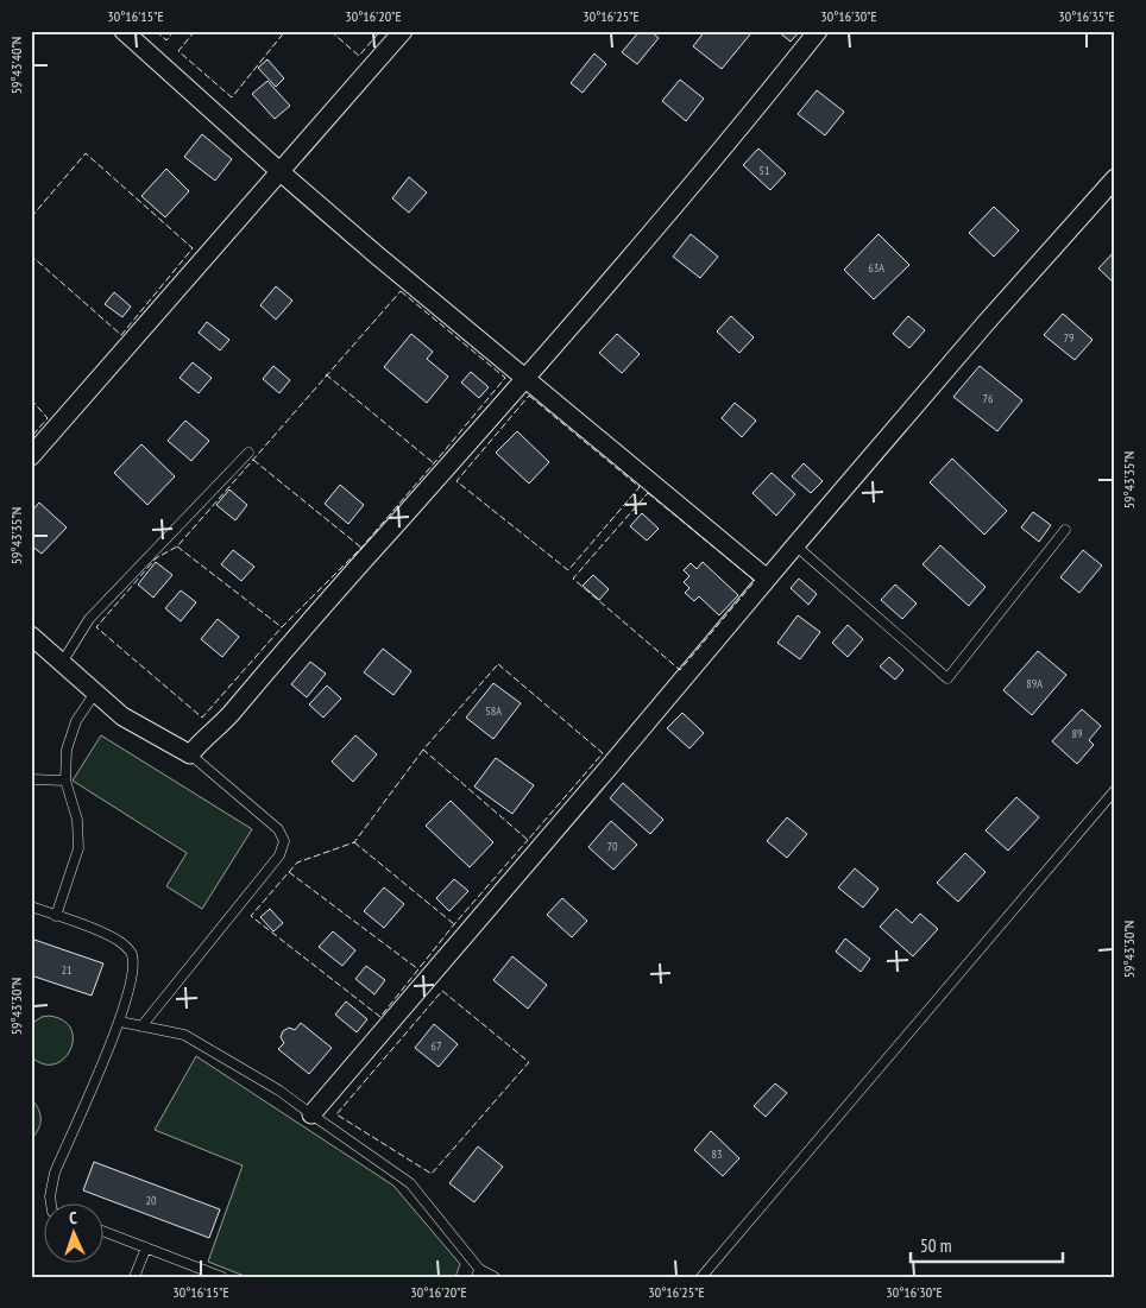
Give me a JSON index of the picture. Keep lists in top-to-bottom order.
{
  "house_numbers": [
    "51",
    "63А",
    "79",
    "76",
    "89А",
    "58А",
    "89",
    "70",
    "21",
    "67",
    "83",
    "20"
  ],
  "scale_bar": "50 m",
  "north": "top",
  "coordinates": [
    "30°16'15\"E",
    "30°16'20\"E",
    "30°16'25\"E",
    "30°16'30\"E",
    "30°16'35\"E",
    "59°43'40\"N",
    "59°43'35\"N",
    "59°43'30\"N"
  ]
}
